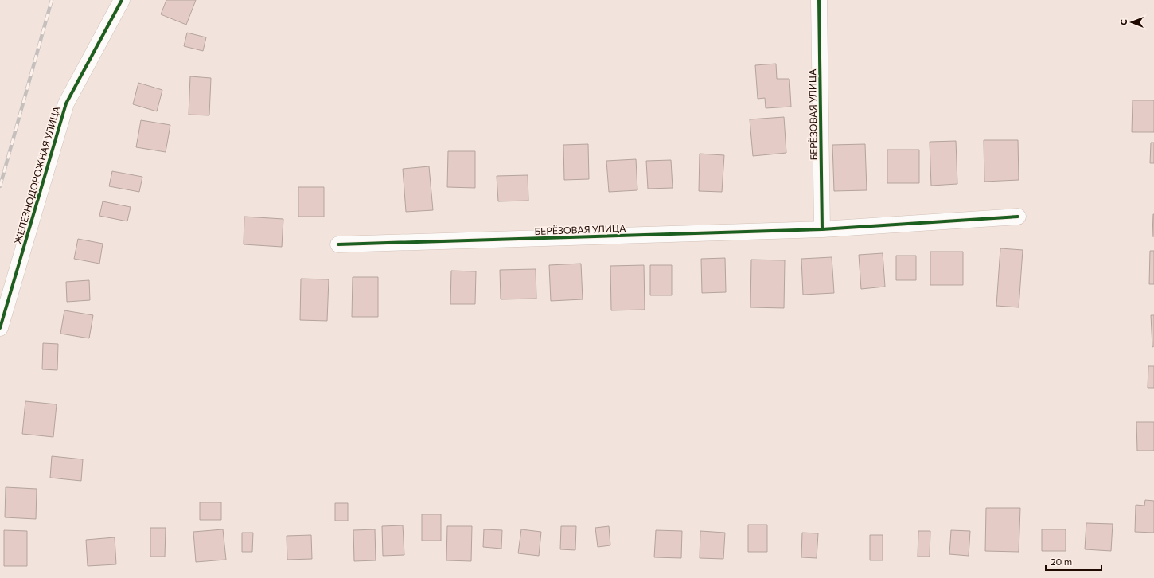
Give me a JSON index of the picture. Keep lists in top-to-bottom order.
{
  "streets": {
    "street": ["БЕРЁЗОВАЯ УЛИЦА", "ЖЕЛЕЗНОДОРОЖНАЯ УЛИЦА"]
  },
  "scale_bar": "20 m",
  "north": "left"
}
